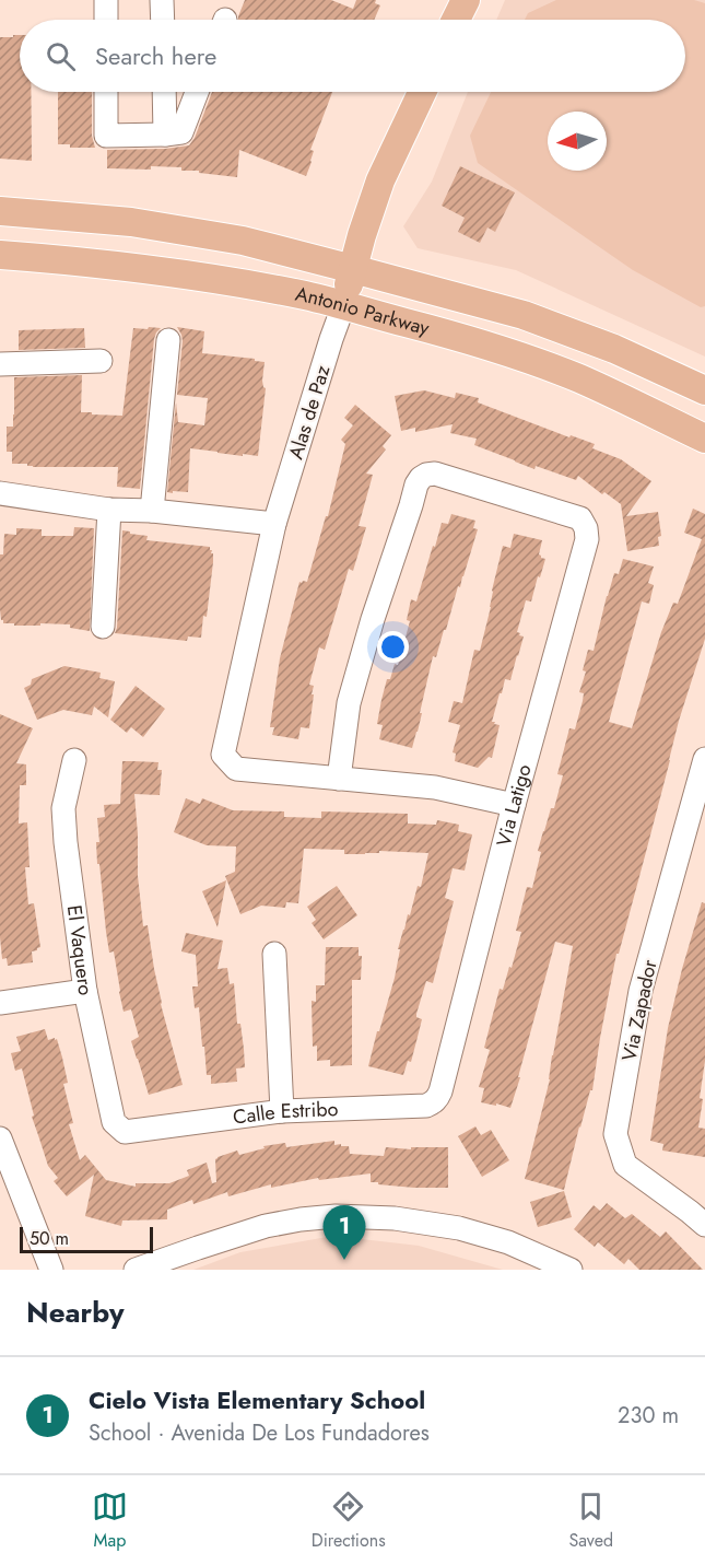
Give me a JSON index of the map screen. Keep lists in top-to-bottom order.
{
  "streets": {
    "main road": ["Antonio Parkway", "Alas de Paz"],
    "street": [
      "Via Latigo",
      "El Vaquero",
      "Via Zapador",
      "Calle Estribo"
    ]
  },
  "crossings": [
    ["Antonio Parkway", "Alas de Paz"],
    ["Alas de Paz", "Via Latigo"],
    ["Via Latigo", "Calle Estribo"],
    ["El Vaquero", "Calle Estribo"]
  ],
  "scale_bar": "50 m",
  "north": "left",
  "page": {
    "search": "Search here",
    "pins": "1",
    "scale": "50 m",
    "heading": "Nearby",
    "list": [
      {
        "mark": "1",
        "name": "Cielo Vista Elementary School",
        "note": "School · Avenida De Los Fundadores",
        "value": "230 m"
      }
    ],
    "nav": ["Map", "Directions", "Saved"]
  }
}
